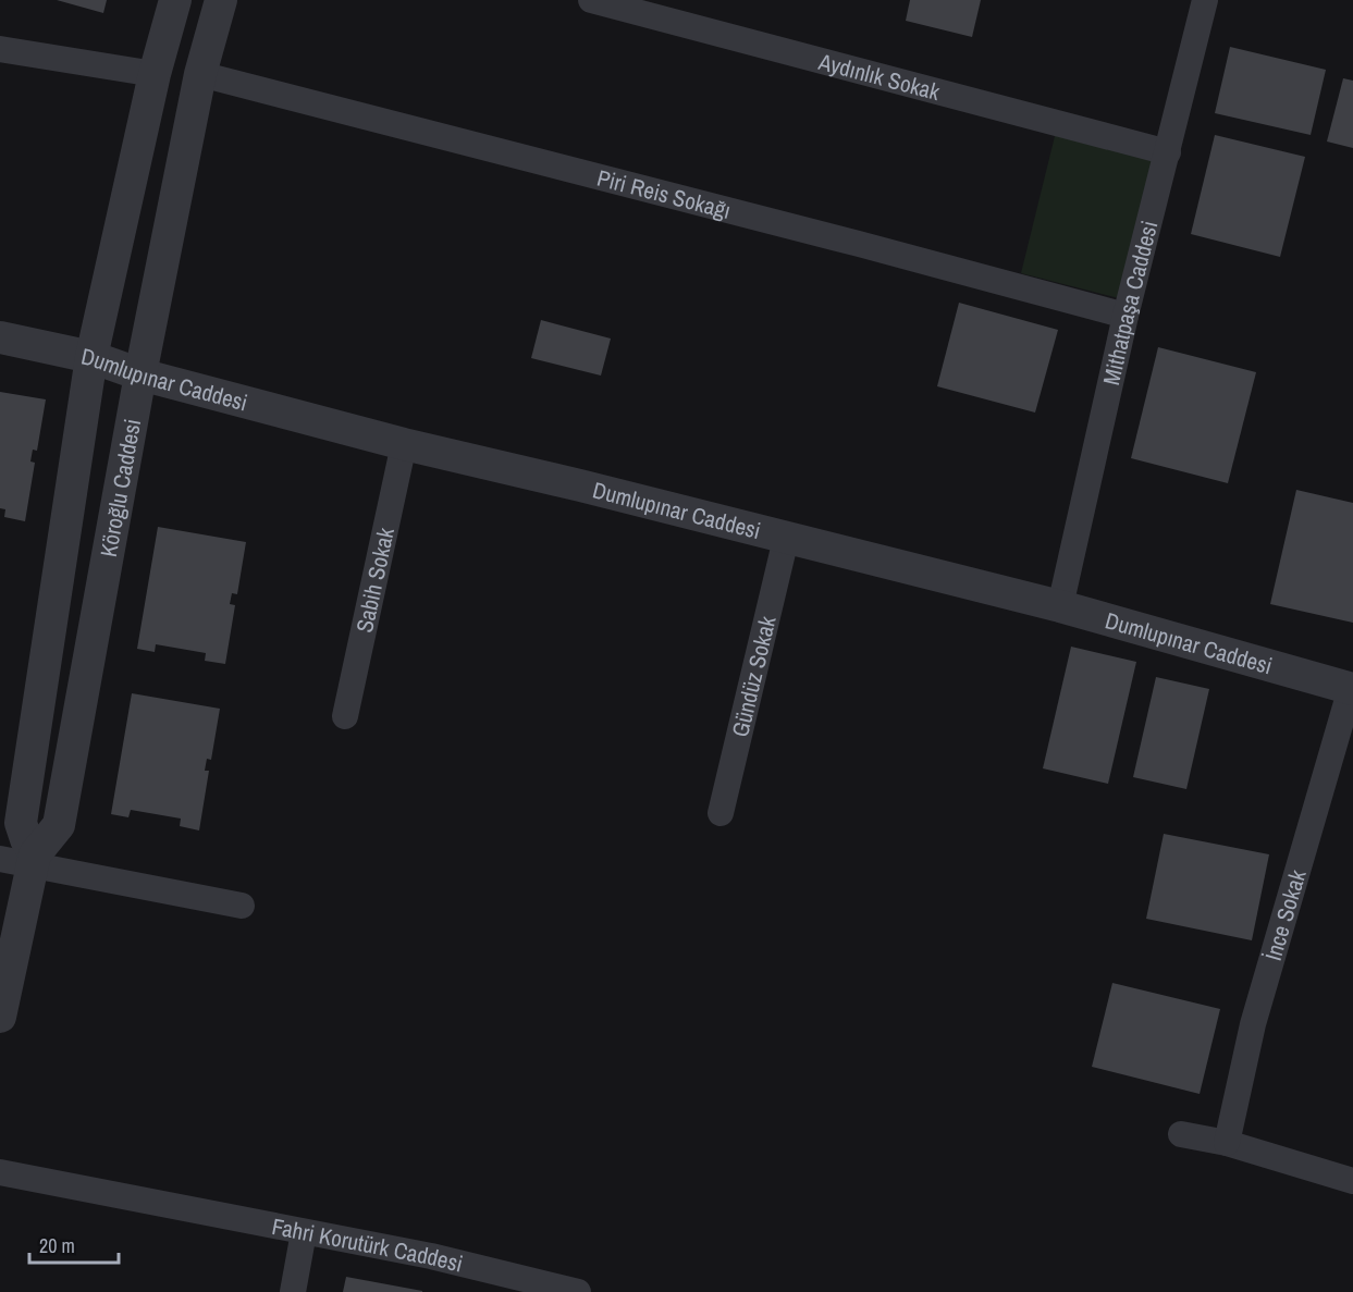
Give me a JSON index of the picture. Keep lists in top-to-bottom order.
{
  "streets": {
    "street": [
      "Aydınlık Sokak",
      "Piri Reis Sokağı",
      "Mithatpaşa Caddesi",
      "Dumlupınar Caddesi",
      "Köroğlu Caddesi",
      "Sabih Sokak",
      "Gündüz Sokak",
      "İnce Sokak",
      "Fahri Korutürk Caddesi"
    ]
  },
  "crossings": [
    ["Aydınlık Sokak", "Mithatpaşa Caddesi"],
    ["Piri Reis Sokağı", "Mithatpaşa Caddesi"],
    ["Piri Reis Sokağı", "Köroğlu Caddesi"],
    ["Mithatpaşa Caddesi", "Dumlupınar Caddesi"],
    ["Dumlupınar Caddesi", "Köroğlu Caddesi"],
    ["Dumlupınar Caddesi", "Sabih Sokak"],
    ["Dumlupınar Caddesi", "Gündüz Sokak"],
    ["Dumlupınar Caddesi", "İnce Sokak"]
  ],
  "scale_bar": "20 m"
}
